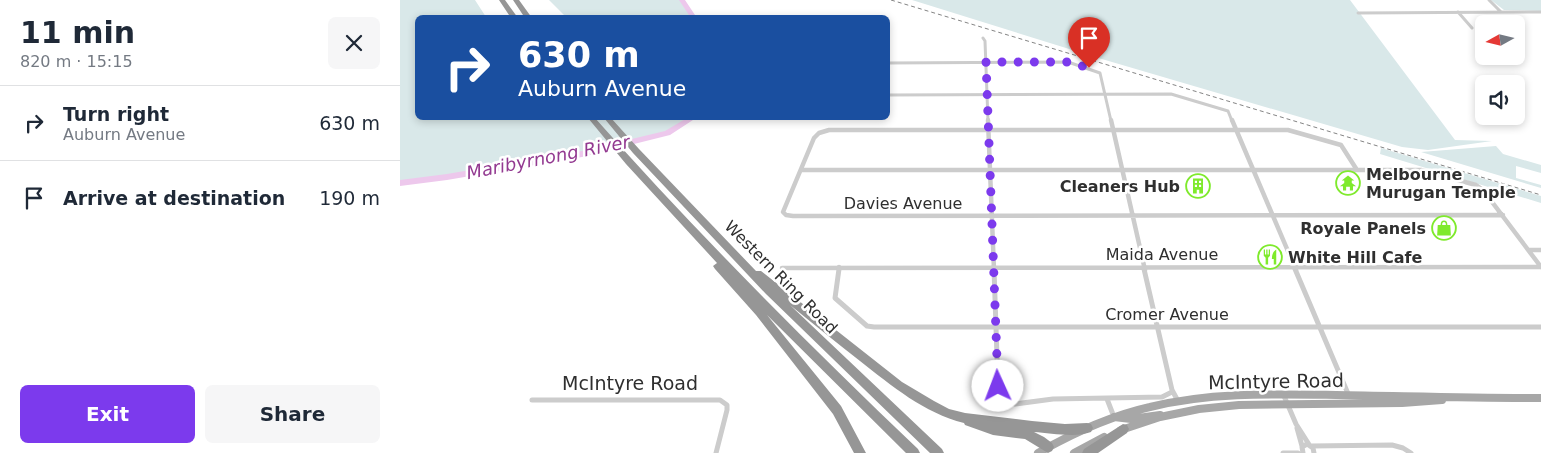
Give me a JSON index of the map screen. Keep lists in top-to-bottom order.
{
  "streets": {
    "highway": ["Western Ring Road"],
    "main road": ["McIntyre Road"],
    "street": ["Davies Avenue", "Maida Avenue", "Cromer Avenue"]
  },
  "crossings": [
    ["Maida Avenue", "Cromer Avenue"]
  ],
  "water": ["Maribyrnong River"],
  "places": {
    "temple": ["Melbourne Murugan Temple"],
    "building": ["Cleaners Hub"],
    "shop": ["Royale Panels"],
    "restaurant": ["White Hill Cafe"]
  },
  "north": "left",
  "page": {
    "heading": ["11 min", "820 m · 15:15"],
    "turn": ["630 m", "Auburn Avenue"],
    "list": [
      {
        "name": "Turn right",
        "note": "Auburn Avenue",
        "value": "630 m"
      },
      {
        "name": "Arrive at destination",
        "value": "190 m"
      }
    ],
    "buttons": ["Exit", "Share"]
  }
}
